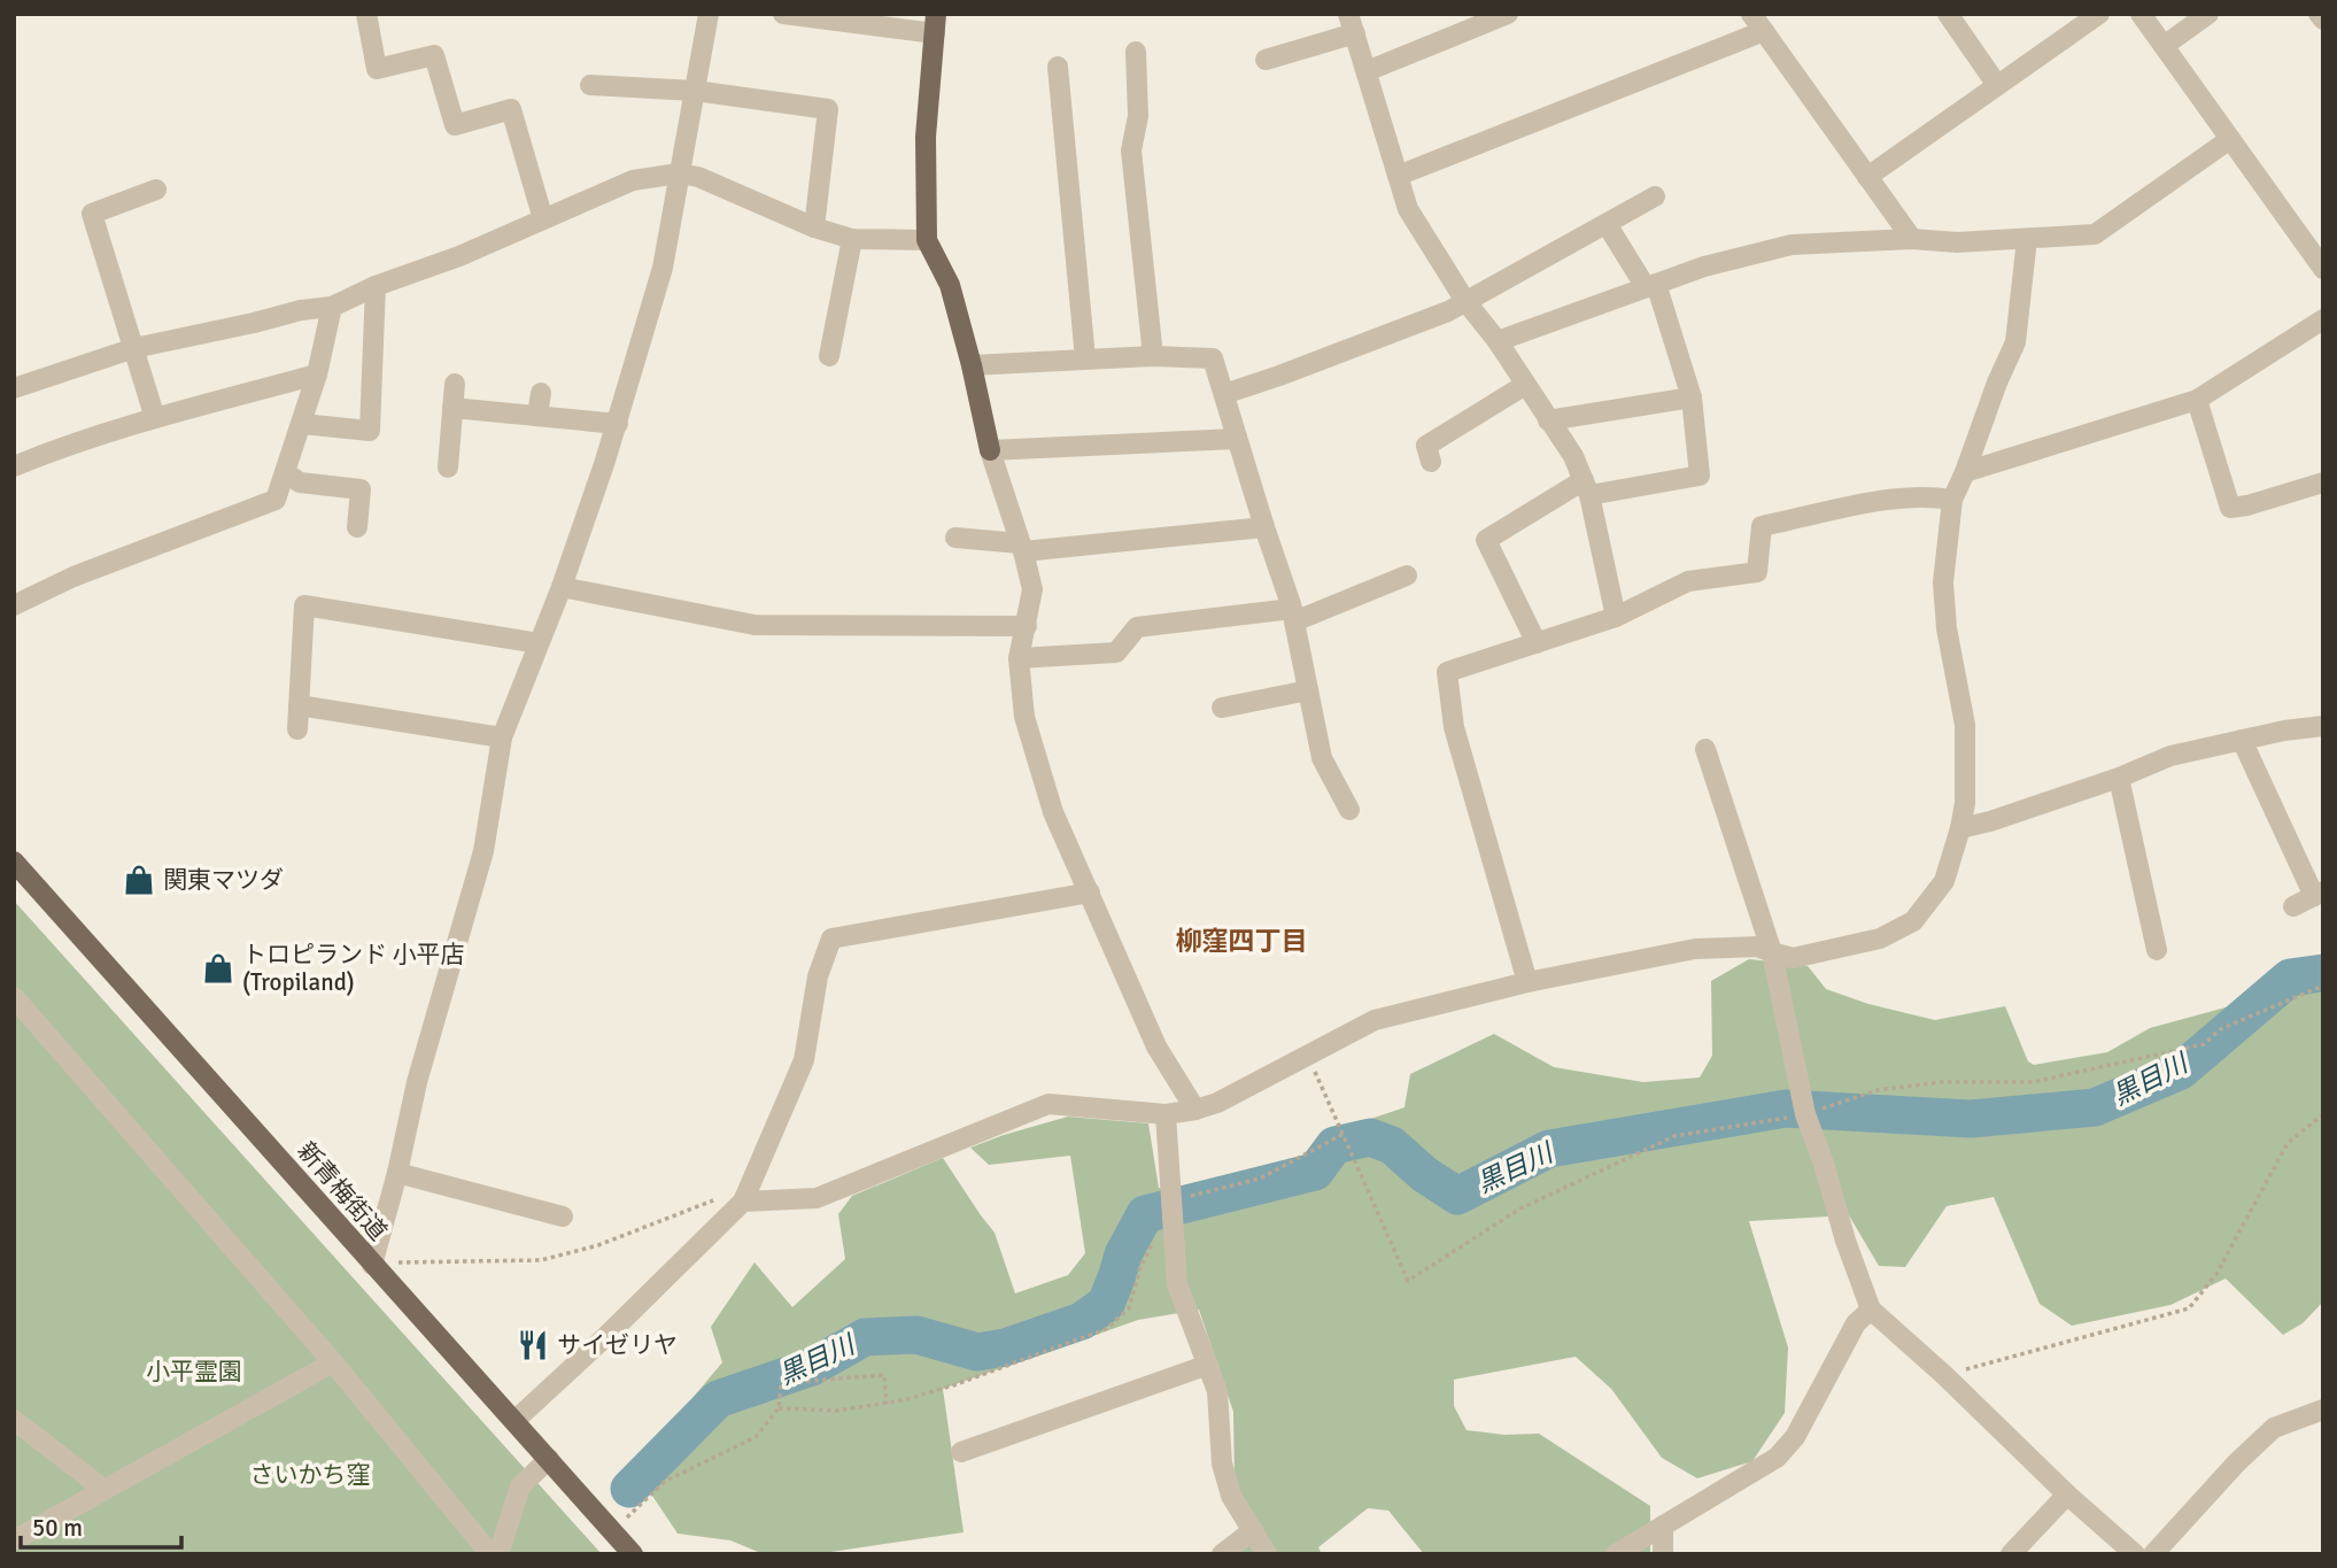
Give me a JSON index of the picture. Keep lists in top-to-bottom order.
{
  "streets": {
    "main road": ["新青梅街道"]
  },
  "districts": ["柳窪四丁目"],
  "water": ["黒目川"],
  "parks": ["小平霊園", "さいかち窪"],
  "places": {
    "shop": ["関東マツダ", "トロピランド 小平店 (Tropiland)"],
    "restaurant": ["サイゼリヤ"]
  },
  "scale_bar": "50 m"
}
